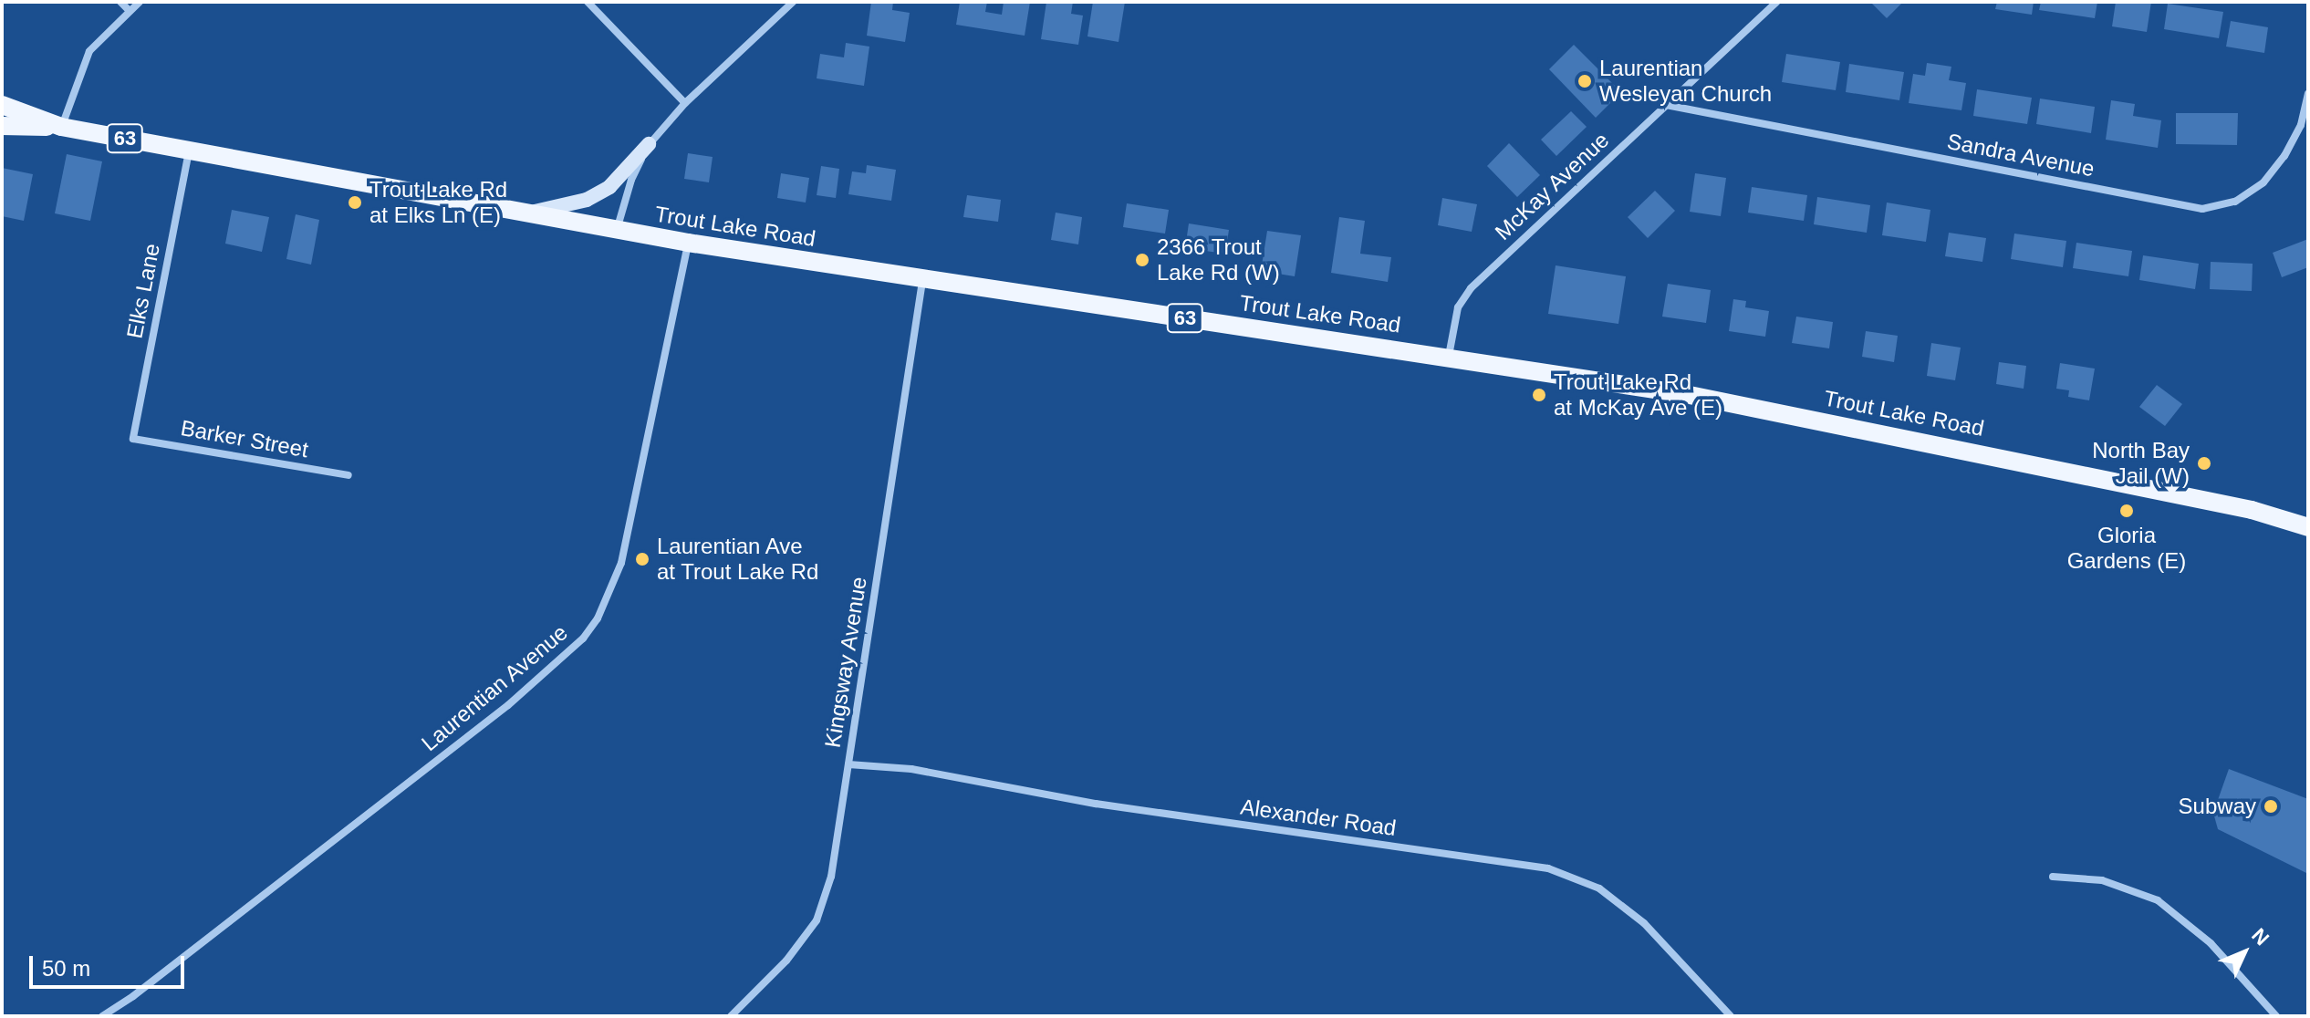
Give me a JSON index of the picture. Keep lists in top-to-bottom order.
{
  "streets": {
    "main road": ["63", "Trout Lake Road"],
    "street": [
      "Sandra Avenue",
      "McKay Avenue",
      "Elks Lane",
      "Barker Street",
      "Kingsway Avenue",
      "Laurentian Avenue",
      "Alexander Road"
    ]
  },
  "crossings": [
    ["Sandra Avenue", "McKay Avenue"],
    ["McKay Avenue", "Trout Lake Road"],
    ["Trout Lake Road", "Elks Lane"],
    ["Trout Lake Road", "Kingsway Avenue"],
    ["Trout Lake Road", "Laurentian Avenue"],
    ["Elks Lane", "Barker Street"],
    ["Kingsway Avenue", "Alexander Road"]
  ],
  "places": [
    "Laurentian Wesleyan Church",
    "Trout Lake Rd at Elks Ln (E)",
    "2366 Trout Lake Rd (W)",
    "Trout Lake Rd at McKay Ave (E)",
    "North Bay Jail (W)",
    "Gloria Gardens (E)",
    "Laurentian Ave at Trout Lake Rd",
    "Subway"
  ],
  "scale_bar": "50 m",
  "north": "top right"
}
